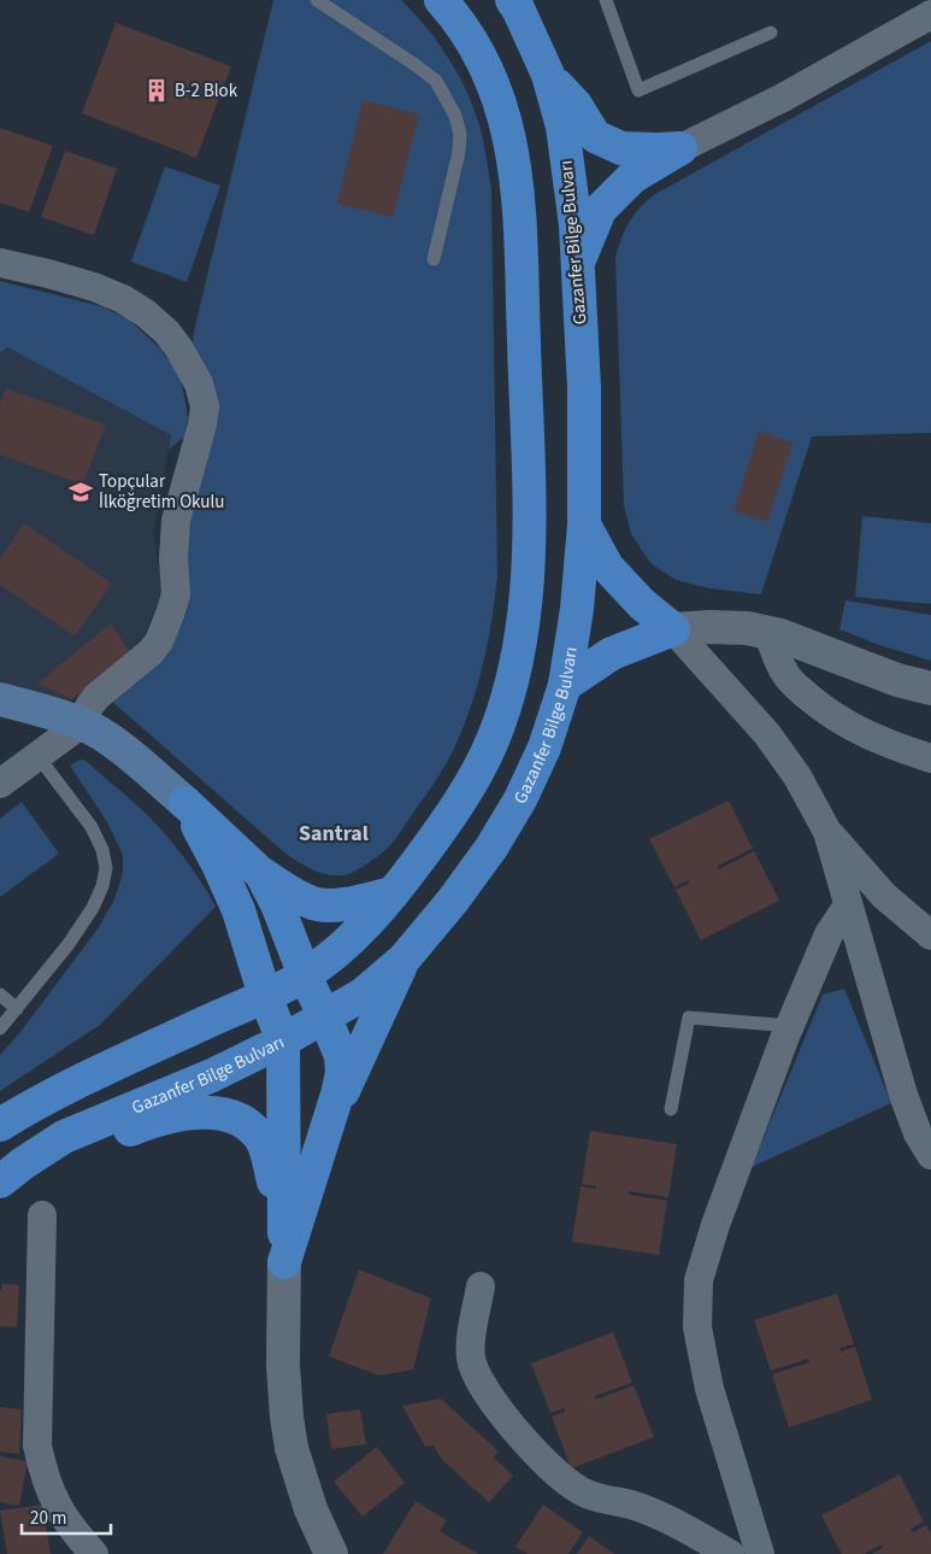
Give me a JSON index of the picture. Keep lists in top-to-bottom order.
{
  "streets": {
    "main road": ["Gazanfer Bilge Bulvarı"]
  },
  "districts": ["Santral"],
  "places": {
    "building": ["B-2 Blok"],
    "school or university": ["Topçular İlköğretim Okulu"]
  },
  "scale_bar": "20 m"
}
